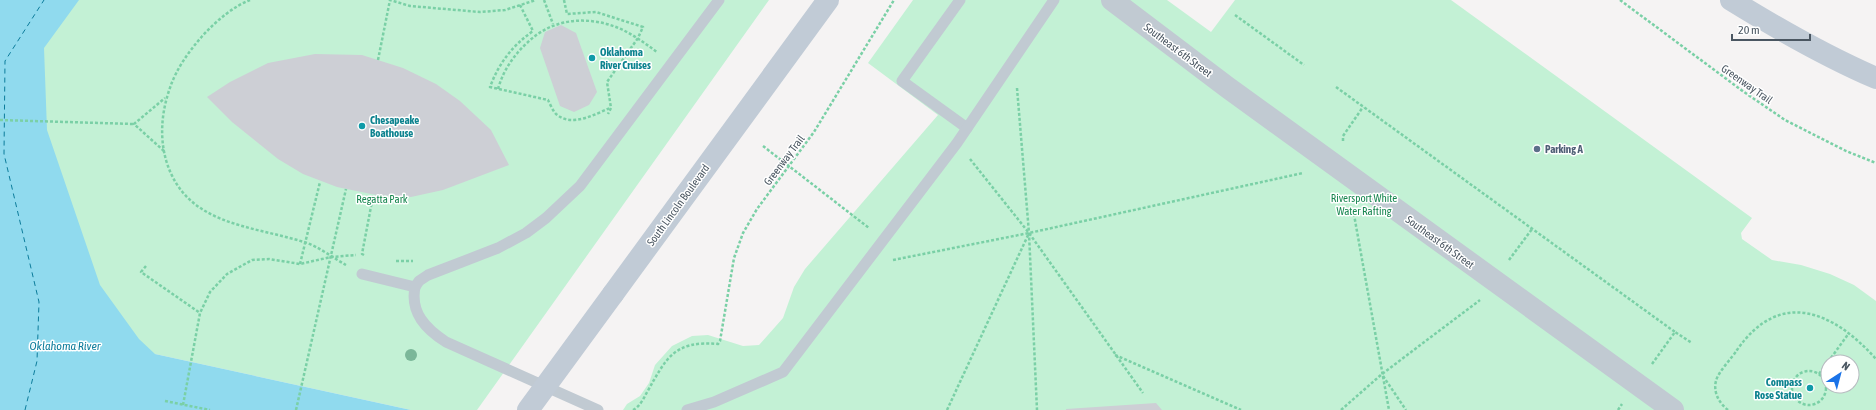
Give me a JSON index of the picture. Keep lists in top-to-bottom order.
{
  "streets": {
    "main road": ["South Lincoln Boulevard"],
    "street": ["Southeast 6th Street"],
    "path": ["Greenway Trail"]
  },
  "water": ["Oklahoma River"],
  "parks": ["Riversport White Water Rafting", "Regatta Park"],
  "places": [
    "Oklahoma River Cruises",
    "Chesapeake Boathouse",
    "Parking A",
    "Compass Rose Statue"
  ],
  "scale_bar": "20 m",
  "north": "top right"
}
